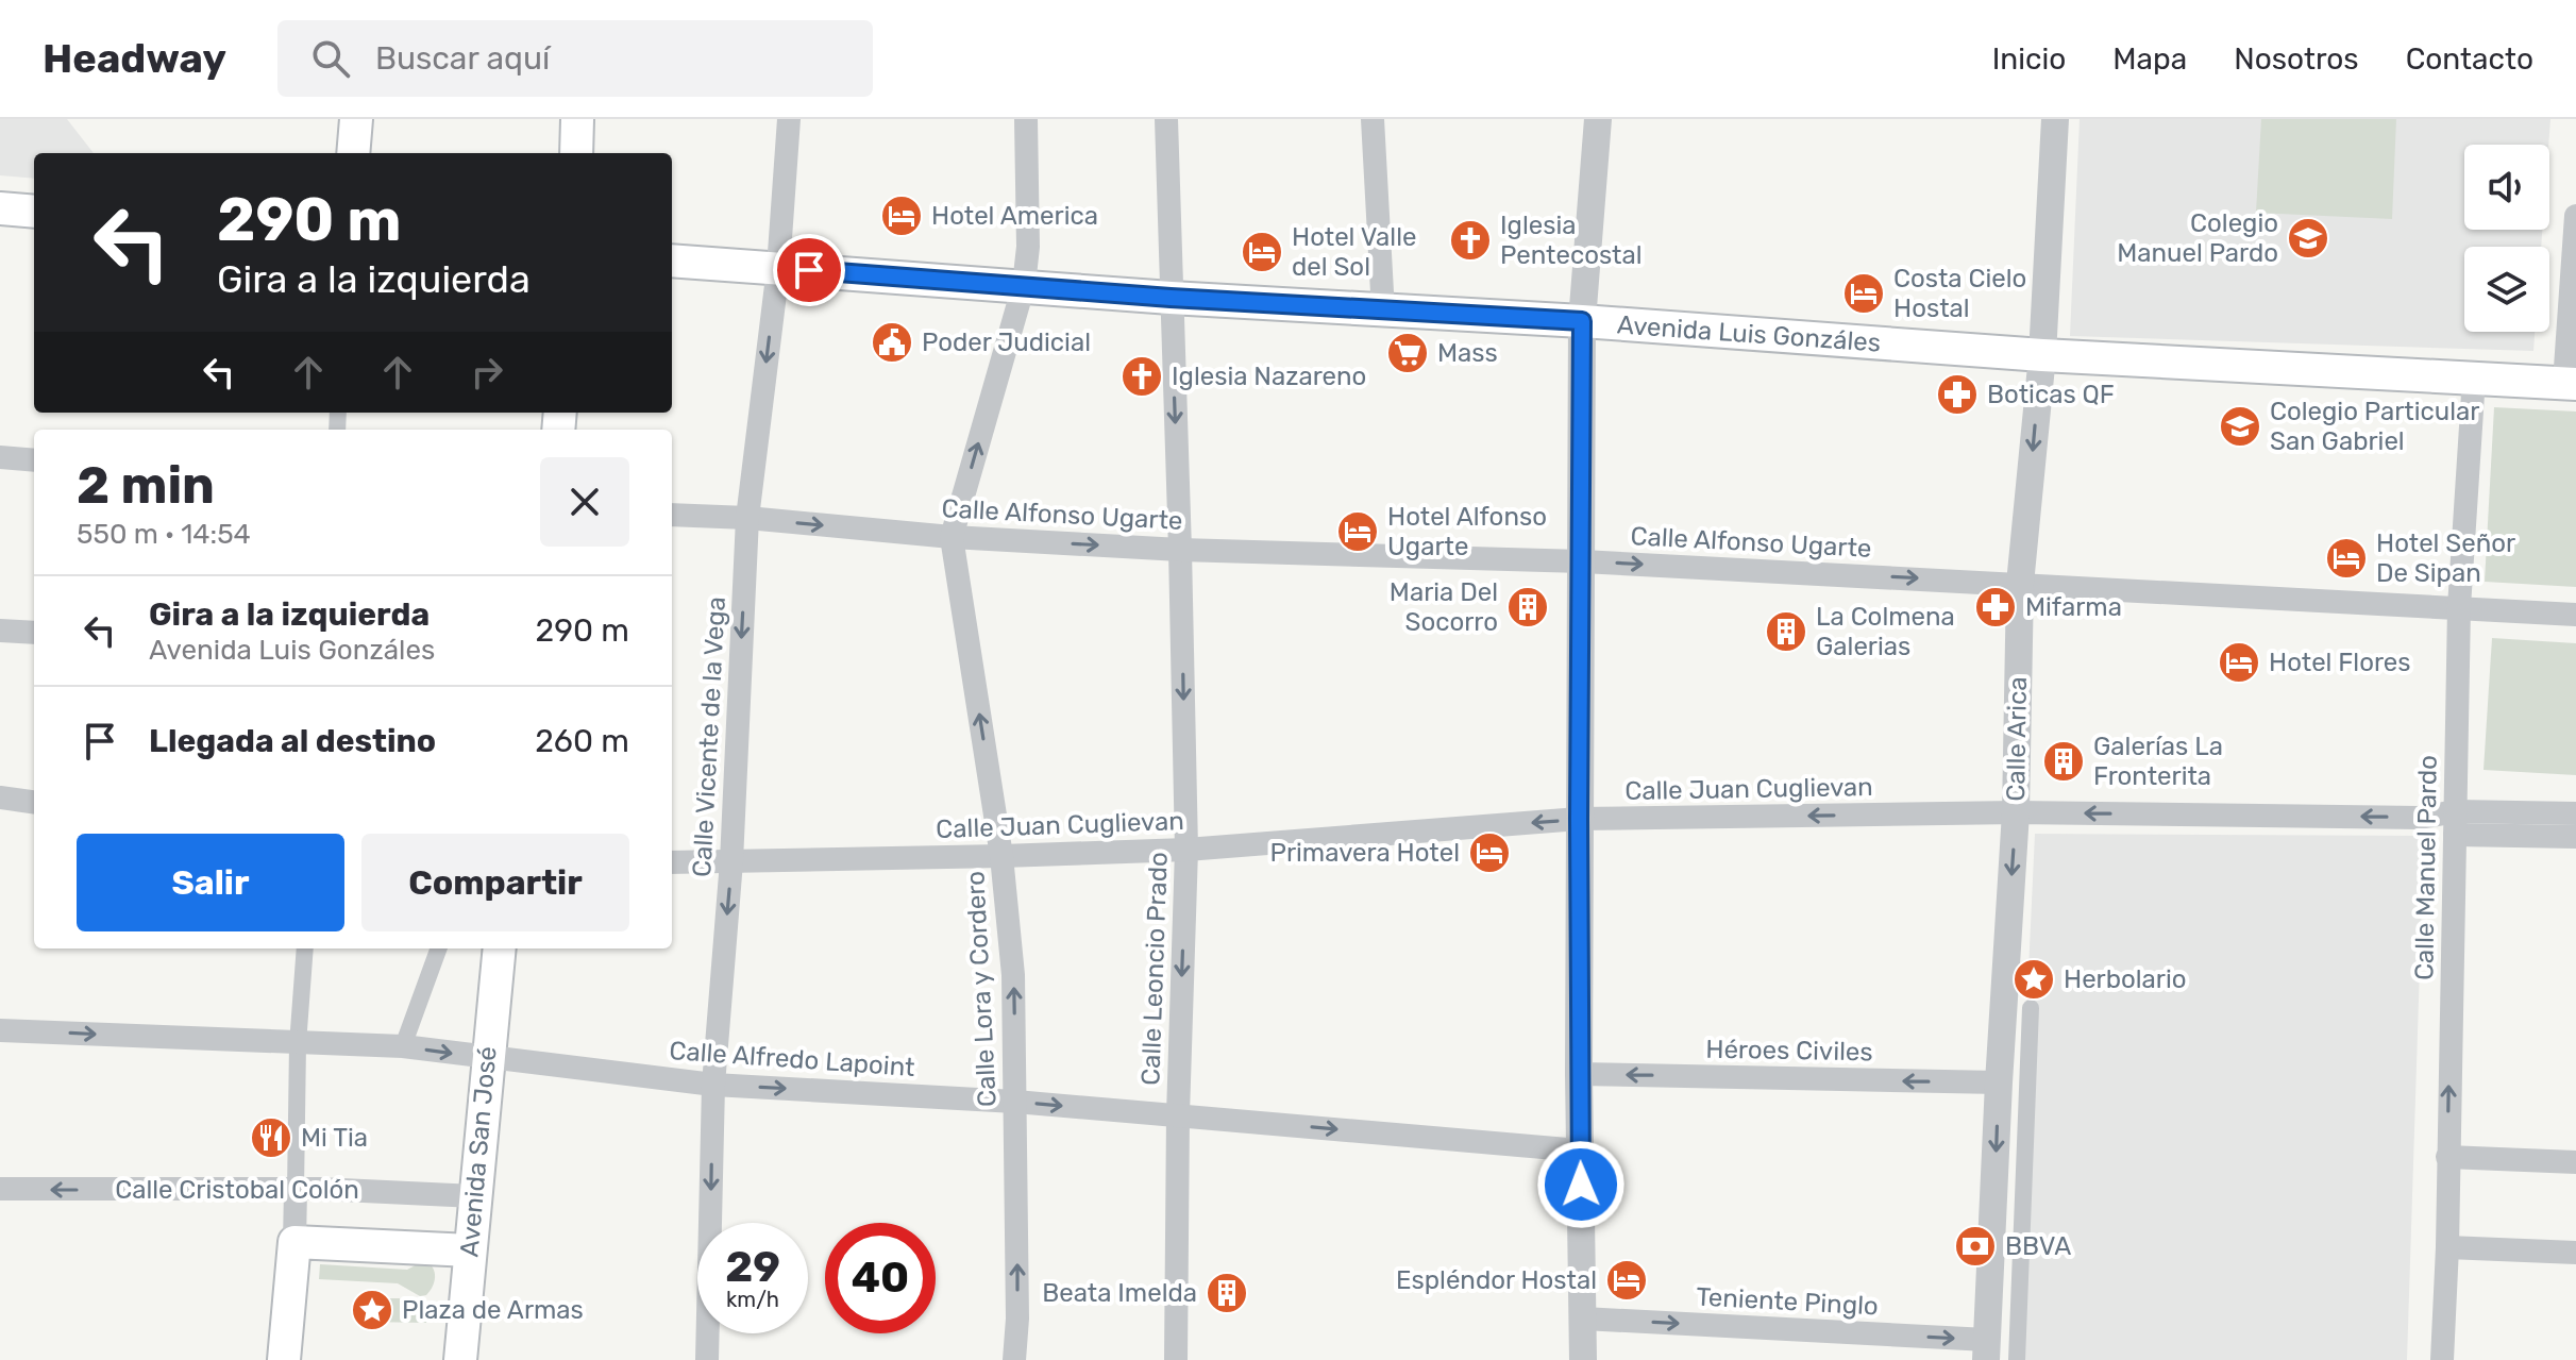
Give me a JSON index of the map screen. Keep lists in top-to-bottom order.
{
  "streets": {
    "main road": ["Avenida Luis Gonzáles", "Avenida San José", "Calle Cristobal Colón"],
    "street": [
      "Calle Alfonso Ugarte",
      "Calle Vicente de la Vega",
      "Calle Arica",
      "Calle Juan Cuglievan",
      "Calle Manuel Pardo",
      "Calle Leoncio Prado",
      "Calle Lora y Cordero",
      "Héroes Civiles",
      "Calle Alfredo Lapoint",
      "Teniente Pinglo"
    ]
  },
  "crossings": [
    ["Avenida Luis Gonzáles", "Calle Vicente de la Vega"],
    ["Avenida Luis Gonzáles", "Calle Arica"],
    ["Avenida Luis Gonzáles", "Calle Manuel Pardo"],
    ["Avenida Luis Gonzáles", "Calle Leoncio Prado"],
    ["Avenida Luis Gonzáles", "Calle Lora y Cordero"],
    ["Calle Alfonso Ugarte", "Calle Vicente de la Vega"],
    ["Calle Alfonso Ugarte", "Calle Arica"],
    ["Calle Alfonso Ugarte", "Calle Manuel Pardo"],
    ["Calle Alfonso Ugarte", "Calle Leoncio Prado"],
    ["Calle Alfonso Ugarte", "Calle Lora y Cordero"],
    ["Calle Vicente de la Vega", "Calle Juan Cuglievan"],
    ["Calle Vicente de la Vega", "Calle Alfredo Lapoint"],
    ["Calle Arica", "Calle Juan Cuglievan"],
    ["Calle Arica", "Héroes Civiles"],
    ["Calle Arica", "Teniente Pinglo"],
    ["Calle Juan Cuglievan", "Calle Manuel Pardo"],
    ["Calle Juan Cuglievan", "Calle Leoncio Prado"],
    ["Calle Juan Cuglievan", "Calle Lora y Cordero"],
    ["Calle Leoncio Prado", "Calle Alfredo Lapoint"],
    ["Calle Lora y Cordero", "Calle Alfredo Lapoint"],
    ["Calle Alfredo Lapoint", "Avenida San José"],
    ["Avenida San José", "Calle Cristobal Colón"]
  ],
  "one_way": [
    "Calle Alfonso Ugarte",
    "Calle Vicente de la Vega",
    "Calle Juan Cuglievan",
    "Calle Leoncio Prado",
    "Calle Lora y Cordero",
    "Héroes Civiles",
    "Calle Alfredo Lapoint",
    "Calle Cristobal Colón",
    "Teniente Pinglo"
  ],
  "places": {
    "hotel": [
      "Hotel America",
      "Hotel Valle del Sol",
      "Costa Cielo Hostal",
      "Hotel Alfonso Ugarte",
      "Hotel Señor De Sipan",
      "Hotel Flores",
      "Primavera Hotel",
      "Espléndor Hostal"
    ],
    "school or university": ["Colegio Manuel Pardo", "Colegio Particular San Gabriel"],
    "church": ["Iglesia Pentecostal", "Iglesia Nazareno"],
    "public building": ["Poder Judicial"],
    "supermarket": ["Mass"],
    "pharmacy": ["Boticas QF", "Mifarma"],
    "building": [
      "Maria Del Socorro",
      "La Colmena Galerias",
      "Galerías La Fronterita",
      "Beata Imelda"
    ],
    "place": ["Herbolario", "Plaza de Armas"],
    "restaurant": ["Mi Tia"],
    "bank": ["BBVA"]
  },
  "page": {
    "header": "Headway",
    "search": "Buscar aquí",
    "nav": [
      "Inicio",
      "Mapa",
      "Nosotros",
      "Contacto"
    ],
    "turn": ["290 m", "Gira a la izquierda"],
    "heading": ["2 min", "550 m · 14:54"],
    "list": [
      {
        "name": "Gira a la izquierda",
        "note": "Avenida Luis Gonzáles",
        "value": "290 m"
      },
      {
        "name": "Llegada al destino",
        "value": "260 m"
      }
    ],
    "buttons": ["Salir", "Compartir"],
    "speed": "29 km/h",
    "limit": "40"
  }
}
